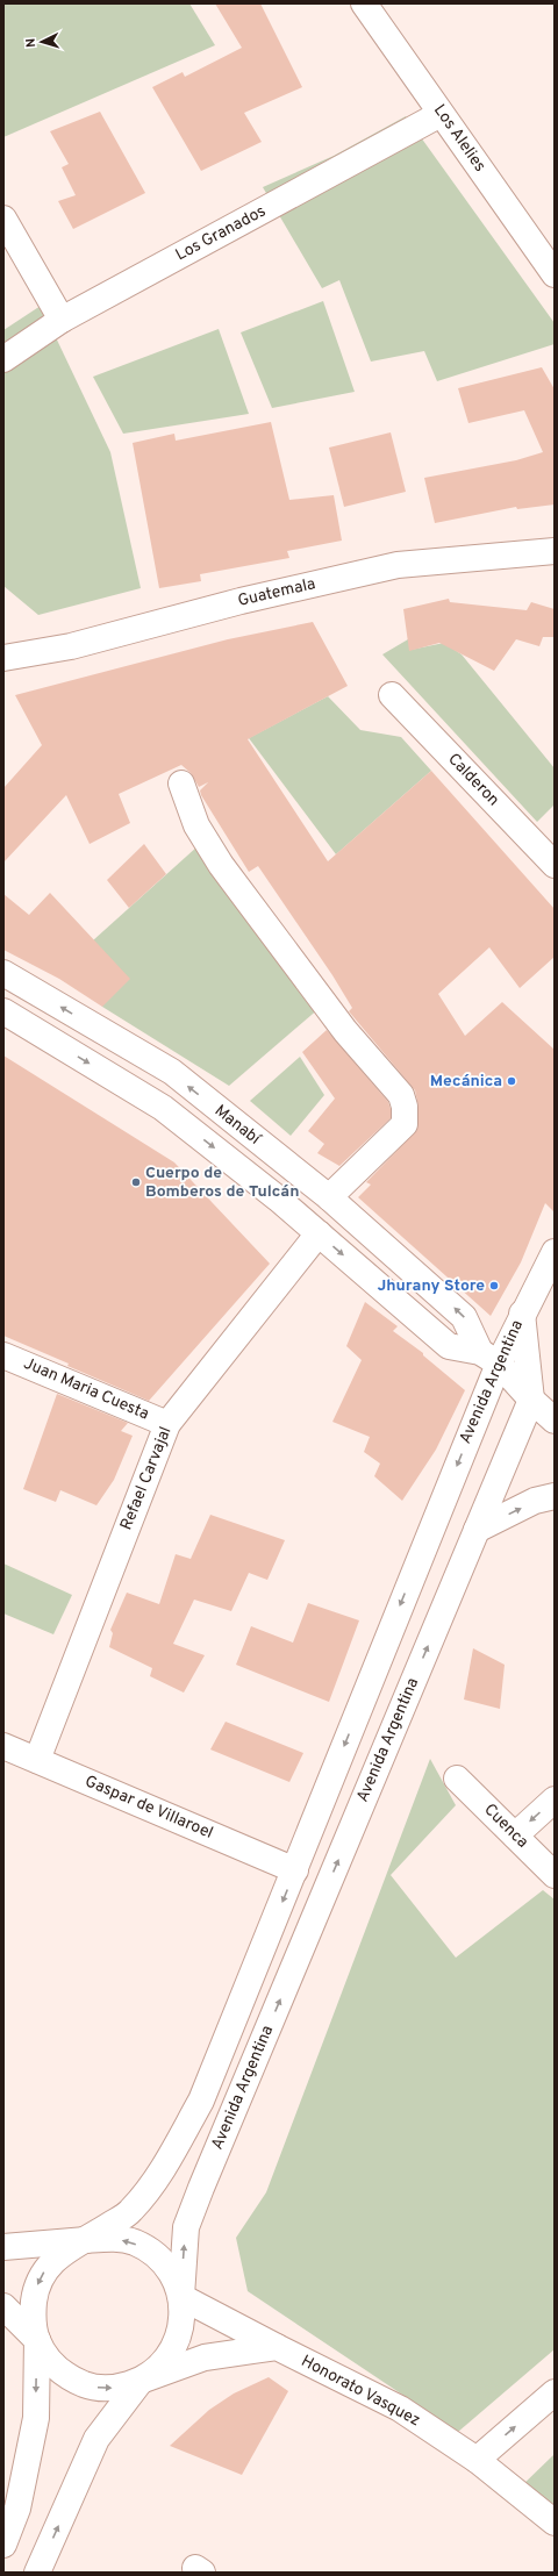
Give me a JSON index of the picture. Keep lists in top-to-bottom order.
{
  "streets": {
    "street": [
      "Los Alelies",
      "Los Granados",
      "Guatemala",
      "Calderon",
      "Manabí",
      "Avenida Argentina",
      "Juan Maria Cuesta",
      "Refael Carvajal",
      "Gaspar de Villaroel",
      "Cuenca",
      "Honorato Vasquez"
    ]
  },
  "crossings": [
    ["Los Alelies", "Los Granados"],
    ["Manabí", "Avenida Argentina"],
    ["Manabí", "Refael Carvajal"],
    ["Avenida Argentina", "Gaspar de Villaroel"],
    ["Avenida Argentina", "Honorato Vasquez"],
    ["Juan Maria Cuesta", "Refael Carvajal"],
    ["Refael Carvajal", "Gaspar de Villaroel"]
  ],
  "places": ["Mecánica", "Cuerpo de Bomberos de Tulcán", "Jhurany Store"],
  "north": "left"
}
